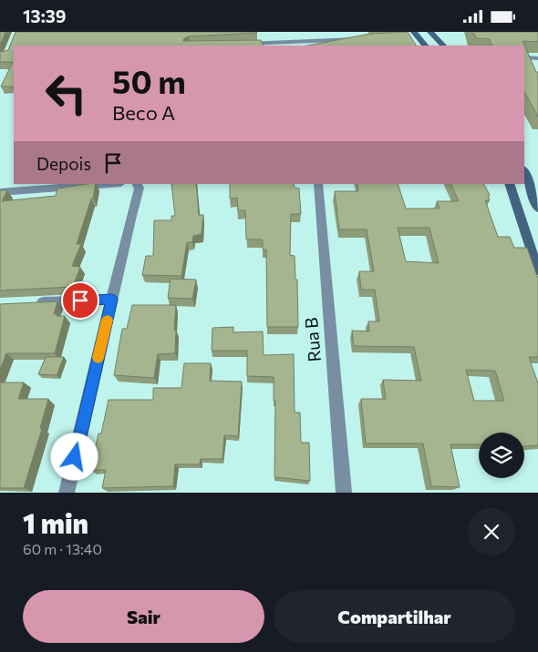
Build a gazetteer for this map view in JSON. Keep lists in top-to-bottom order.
{
  "streets": {
    "street": ["Rua B"]
  },
  "page": {
    "status": "13:39",
    "turn": ["50 m", "Beco A"],
    "then": "Depois",
    "heading": ["1 min", "60 m · 13:40"],
    "buttons": ["Sair", "Compartilhar"]
  }
}
